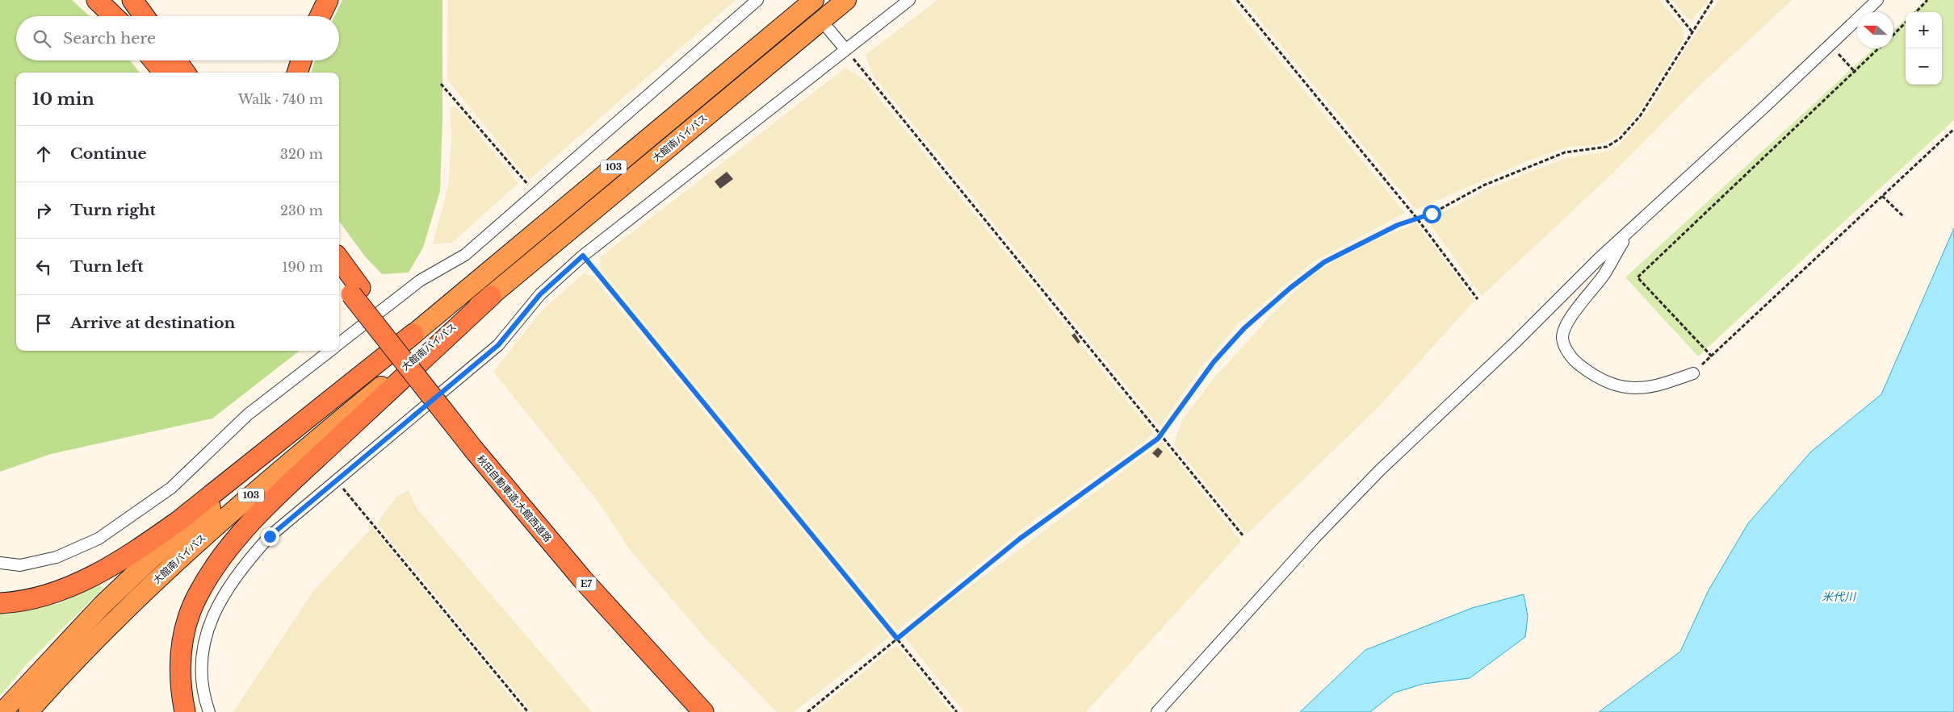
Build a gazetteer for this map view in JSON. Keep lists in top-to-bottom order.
{
  "streets": {
    "highway": [
      "大館南バイパス",
      "103",
      "秋田自動車道;大館西道路",
      "E7"
    ]
  },
  "water": ["米代川"],
  "north": "left",
  "page": {
    "map_buttons": ["+", "−"],
    "search": "Search here",
    "heading": ["10 min", "Walk · 740 m"],
    "list": [
      ["Continue", "320 m"],
      ["Turn right", "230 m"],
      ["Turn left", "190 m"],
      "Arrive at destination"
    ]
  }
}
